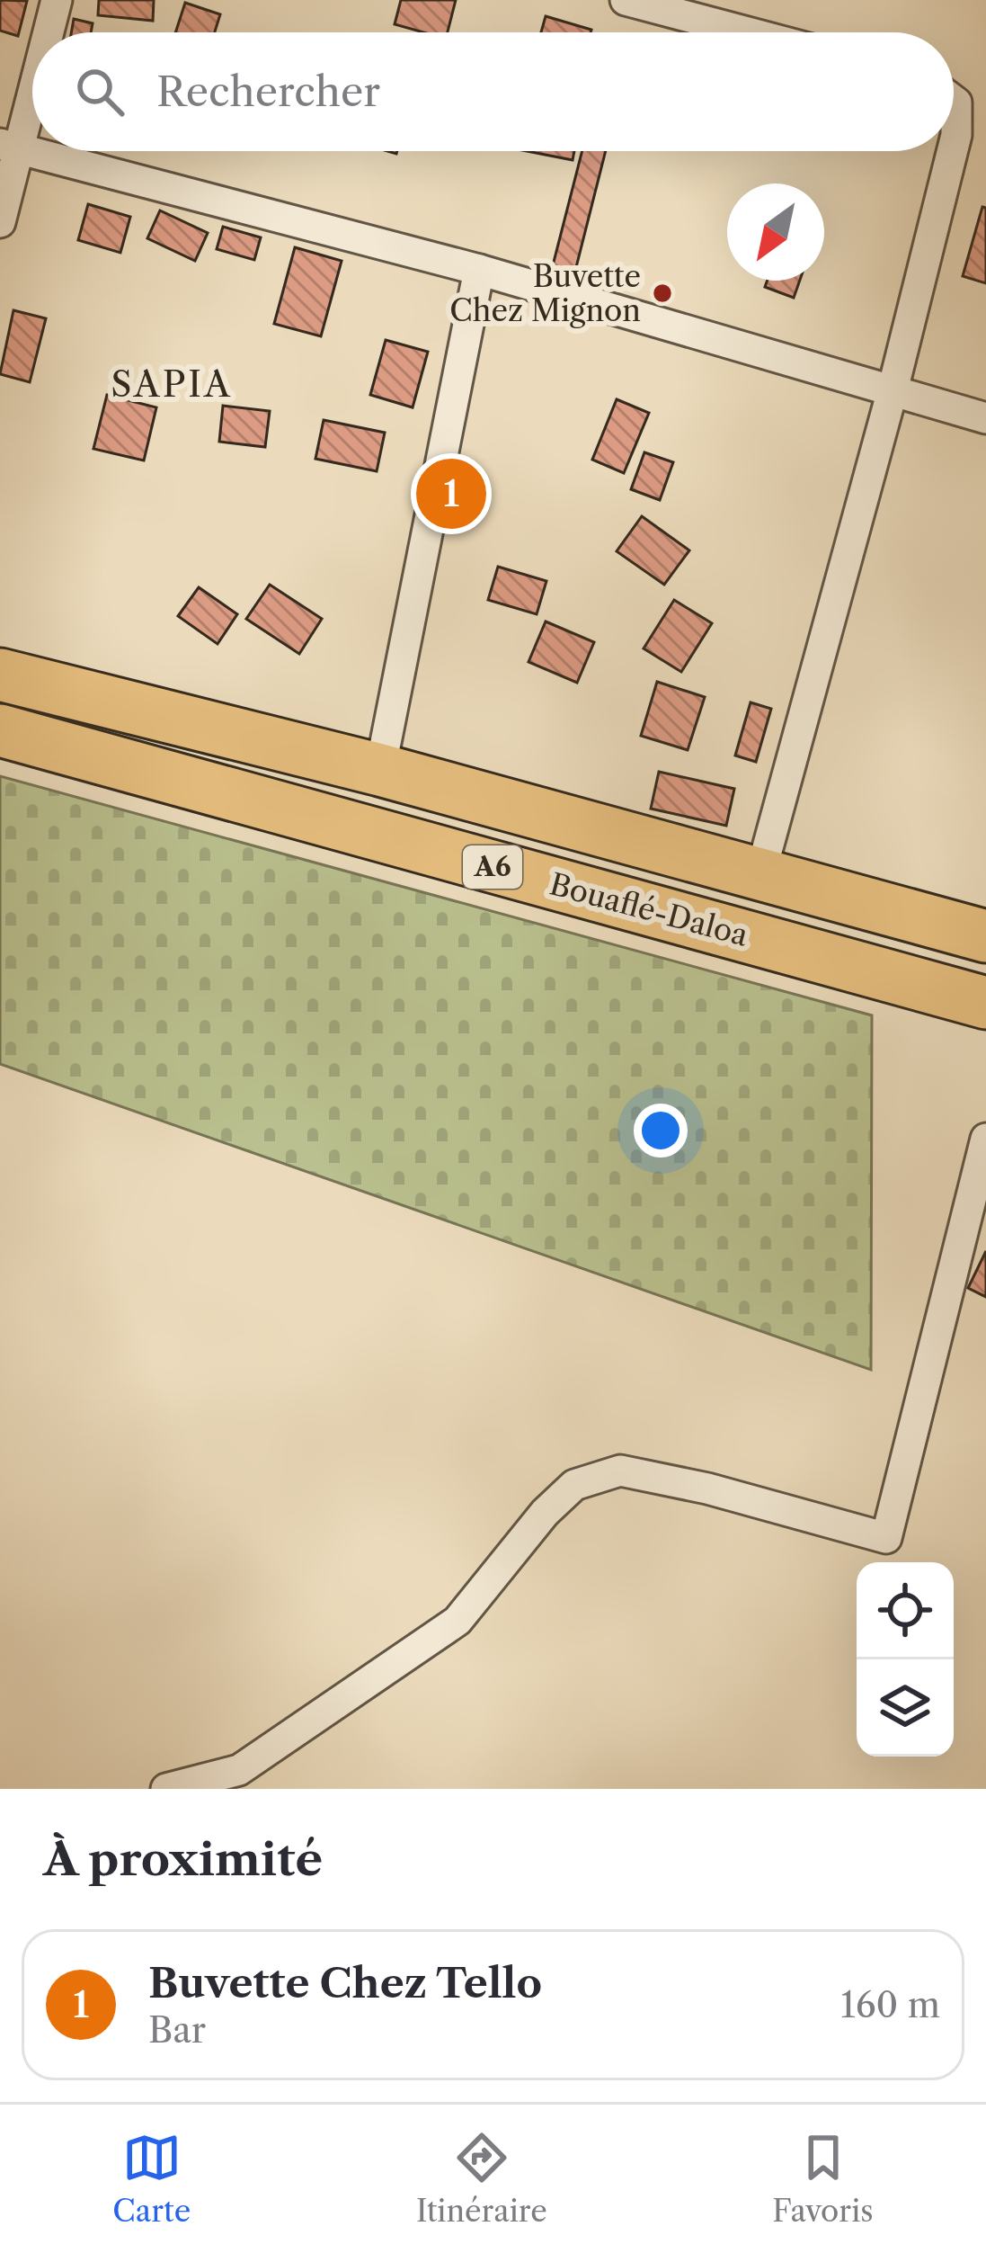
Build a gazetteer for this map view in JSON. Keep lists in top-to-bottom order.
{
  "streets": {
    "highway": ["A6", "Bouaflé-Daloa"]
  },
  "districts": ["SAPIA"],
  "places": ["Buvette Chez Mignon"],
  "north": "bottom left",
  "page": {
    "search": "Rechercher",
    "pins": "1",
    "heading": "À proximité",
    "list": [
      {
        "mark": "1",
        "name": "Buvette Chez Tello",
        "note": "Bar",
        "value": "160 m"
      }
    ],
    "nav": ["Carte", "Itinéraire", "Favoris"]
  }
}
